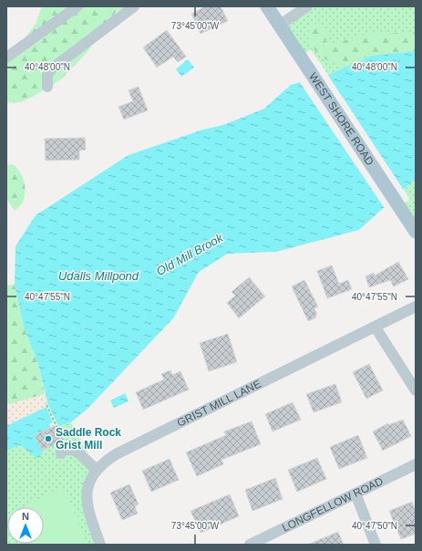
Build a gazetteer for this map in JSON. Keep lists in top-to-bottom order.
{
  "streets": {
    "main road": ["WEST SHORE ROAD"],
    "street": ["GRIST MILL LANE", "LONGFELLOW ROAD"]
  },
  "water": ["Old Mill Brook", "Udalls Millpond"],
  "places": ["Saddle Rock Grist Mill"],
  "north": "top",
  "coordinates": [
    "73°45'00\"W",
    "40°48'00\"N",
    "40°47'55\"N",
    "40°47'50\"N"
  ]
}
